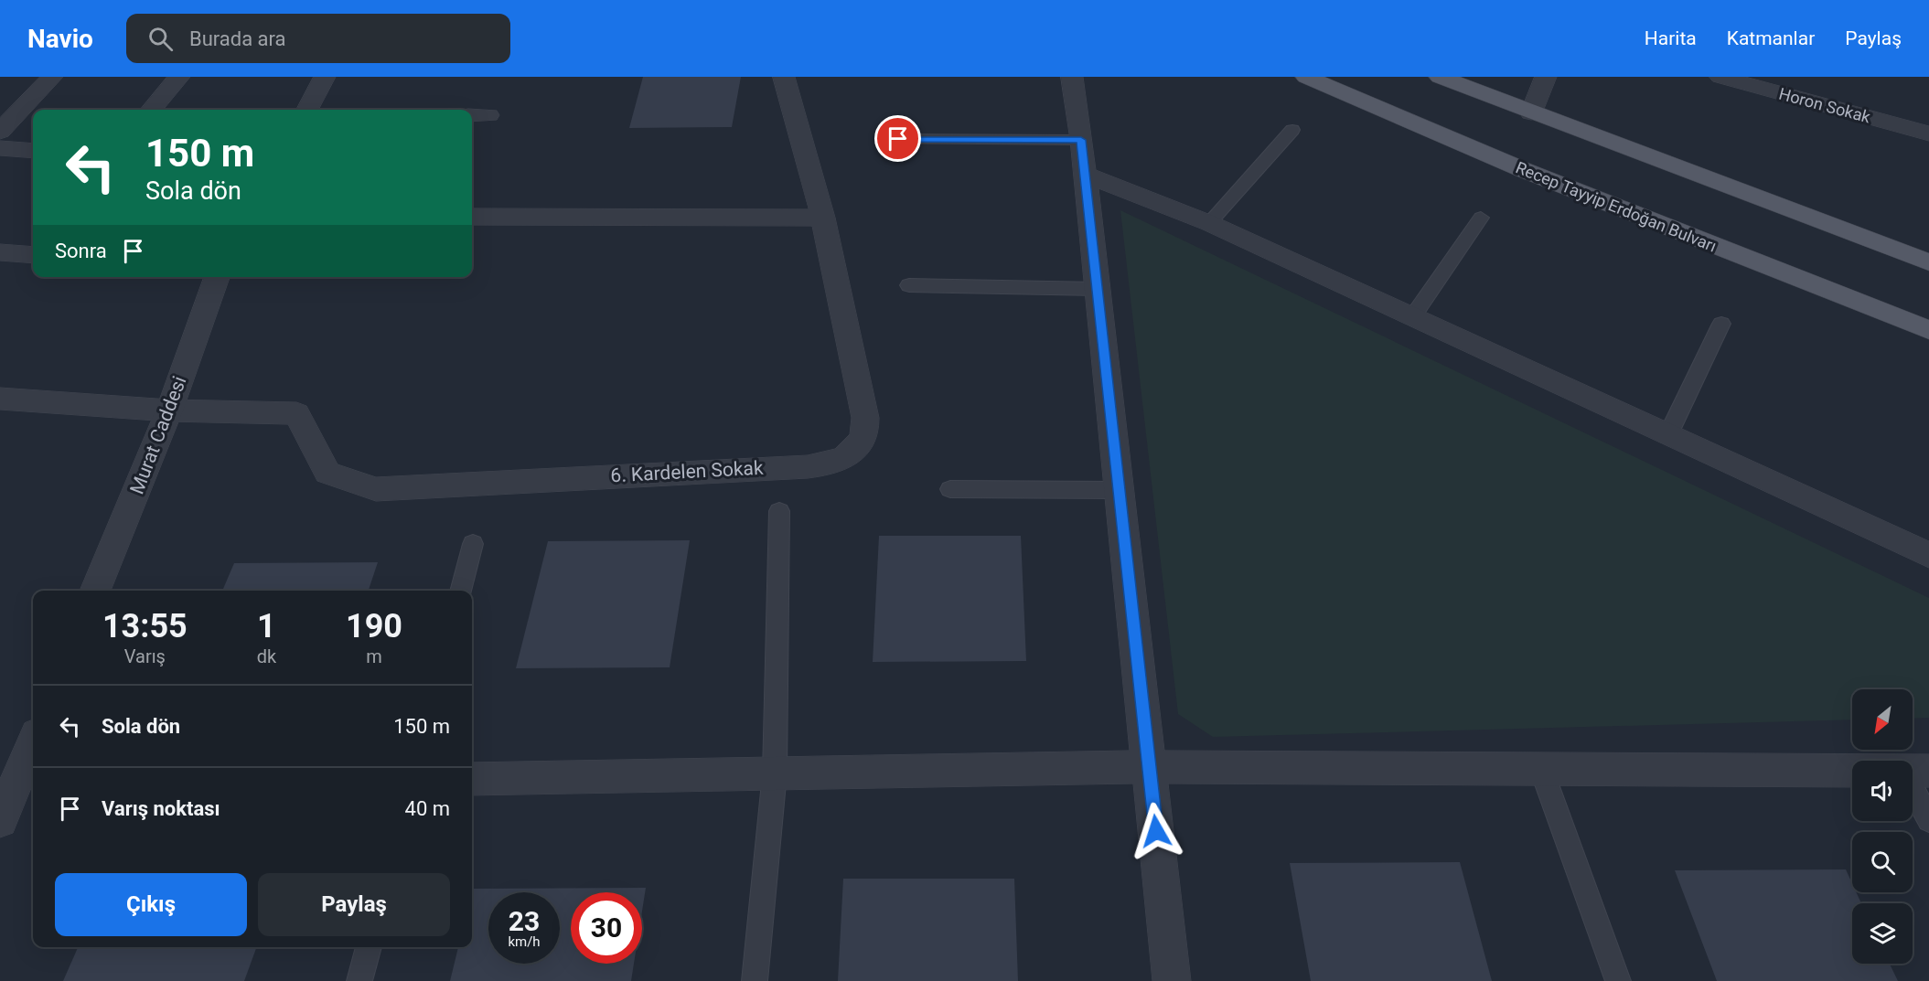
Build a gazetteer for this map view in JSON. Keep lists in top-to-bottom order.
{
  "streets": {
    "main road": ["Recep Tayyip Erdoğan Bulvarı"],
    "street": ["Horon Sokak", "Murat Caddesi", "6. Kardelen Sokak"]
  },
  "crossings": [
    ["Murat Caddesi", "6. Kardelen Sokak"]
  ],
  "north": "bottom left",
  "page": {
    "header": "Navio",
    "search": "Burada ara",
    "nav": ["Harita", "Katmanlar", "Paylaş"],
    "turn": ["150 m", "Sola dön"],
    "then": "Sonra",
    "eta": [
      "13:55",
      "Varış",
      "1",
      "dk",
      "190",
      "m"
    ],
    "list": [
      {
        "name": "Sola dön",
        "value": "150 m"
      },
      {
        "name": "Varış noktası",
        "value": "40 m"
      }
    ],
    "buttons": ["Çıkış", "Paylaş"],
    "speed": "23 km/h",
    "limit": "30"
  }
}
